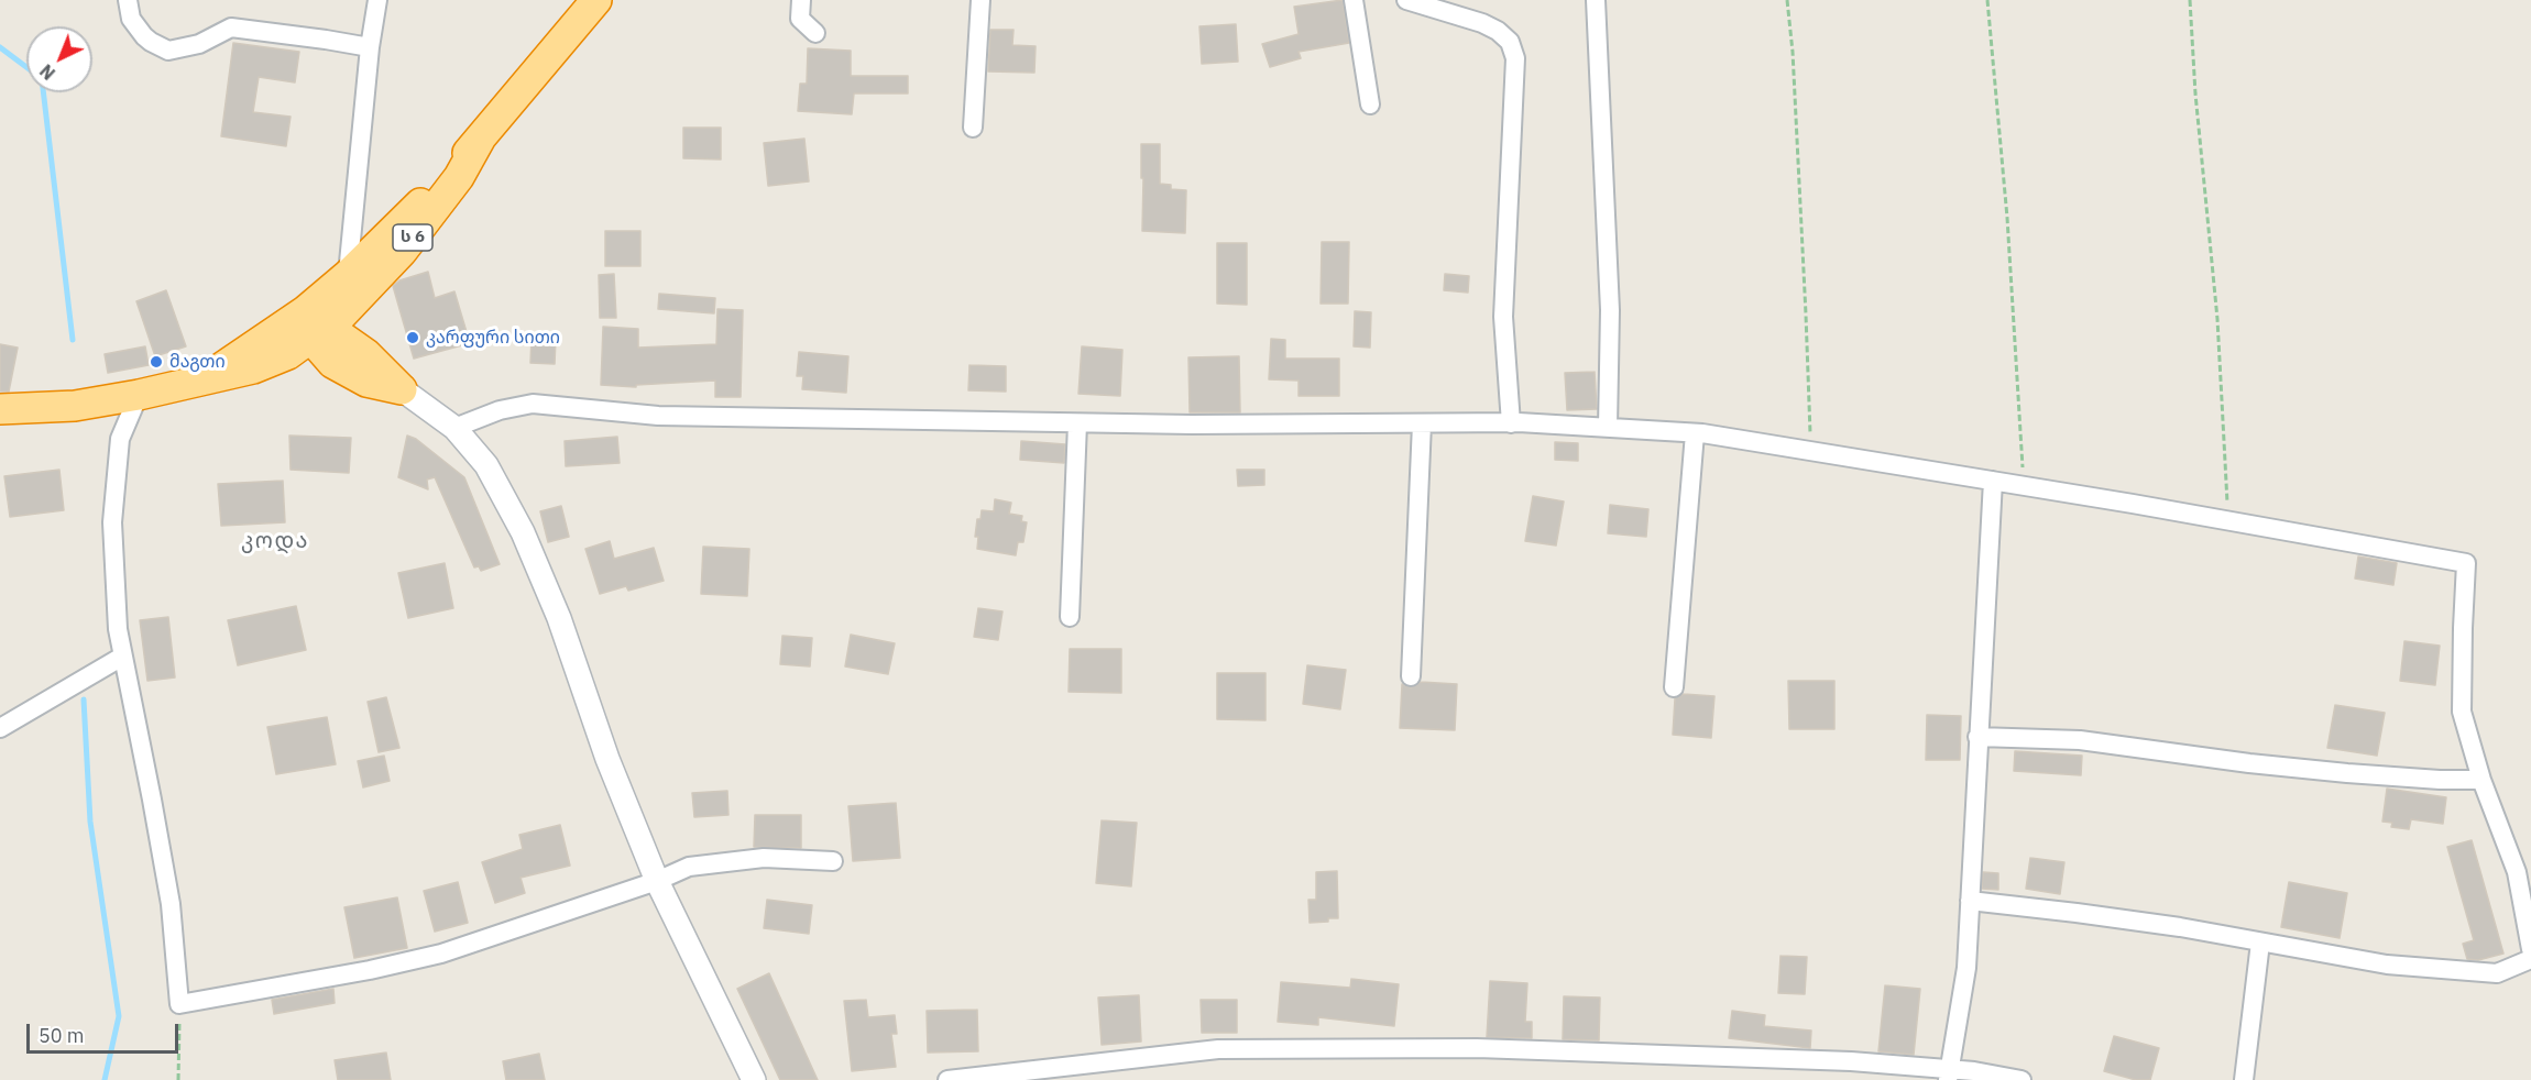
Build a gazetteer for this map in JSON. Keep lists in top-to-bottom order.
{
  "streets": {
    "highway": ["ს 6"]
  },
  "districts": ["კოდა"],
  "places": ["კარფური სითი", "მაგთი"],
  "scale_bar": "50 m",
  "north": "bottom left"
}
